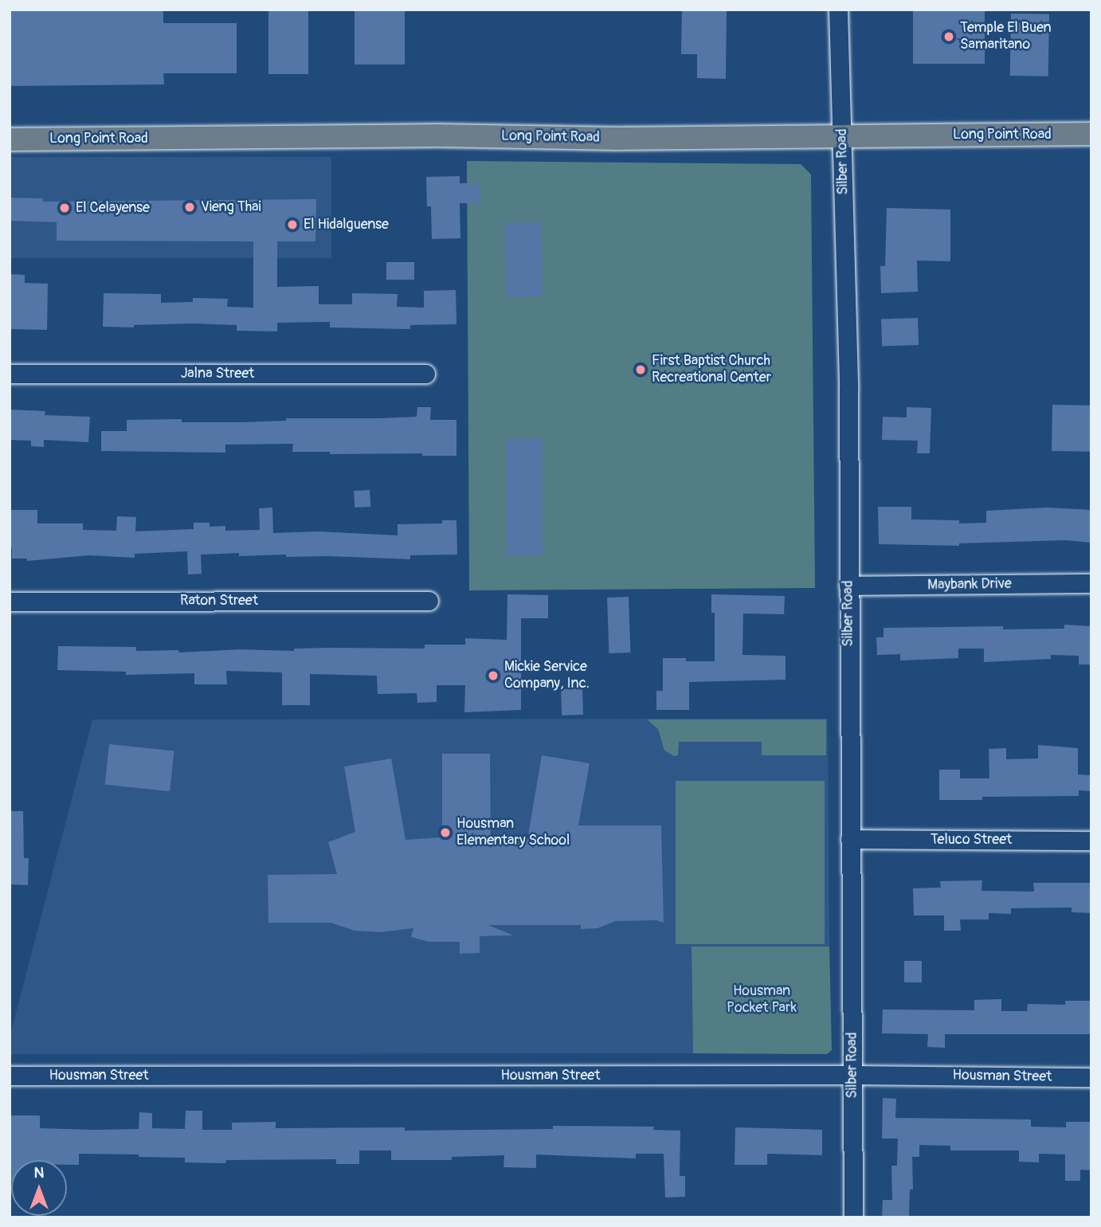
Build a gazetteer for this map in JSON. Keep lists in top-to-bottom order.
{
  "streets": {
    "main road": ["Long Point Road"],
    "street": [
      "Silber Road",
      "Jalna Street",
      "Maybank Drive",
      "Raton Street",
      "Teluco Street",
      "Housman Street"
    ]
  },
  "crossings": [
    ["Long Point Road", "Silber Road"],
    ["Silber Road", "Maybank Drive"],
    ["Silber Road", "Teluco Street"],
    ["Silber Road", "Housman Street"]
  ],
  "parks": ["Housman Pocket Park"],
  "places": [
    "Temple El Buen Samaritano",
    "Vieng Thai",
    "El Celayense",
    "El Hidalguense",
    "First Baptist Church Recreational Center",
    "Mickie Service Company, Inc.",
    "Housman Elementary School"
  ],
  "north": "top"
}
